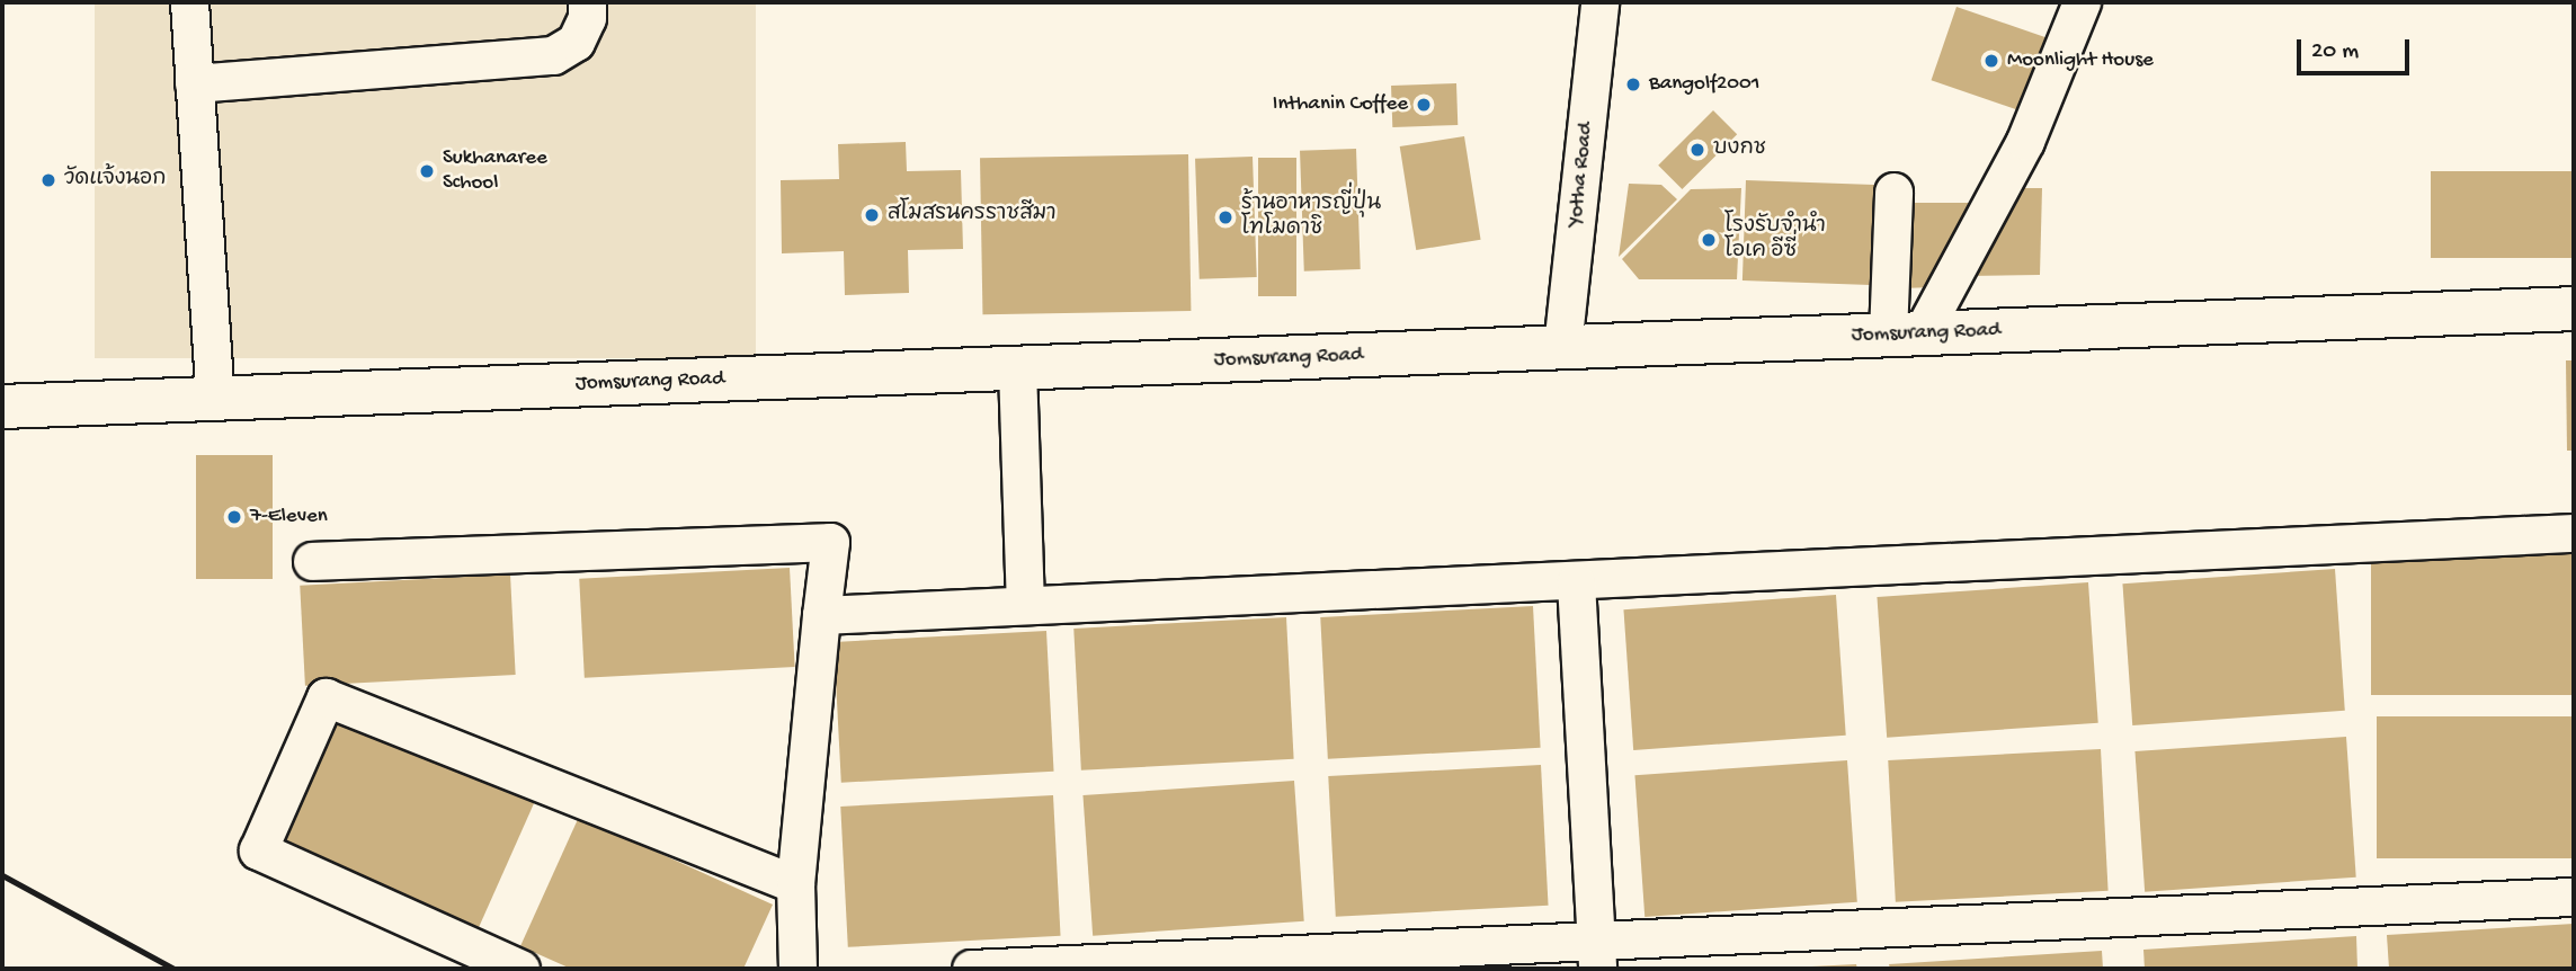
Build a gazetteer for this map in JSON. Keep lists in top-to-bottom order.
{
  "streets": {
    "main road": ["Jomsurang Road"],
    "street": ["Yotha Road"]
  },
  "crossings": [
    ["Yotha Road", "Jomsurang Road"]
  ],
  "places": [
    "Moonlight House",
    "Bangolf2001",
    "Inthanin Coffee",
    "บงกช",
    "Sukhanaree School",
    "วัดแจ้งนอก",
    "สโมสรนครราชสีมา",
    "ร้านอาหารญี่ปุ่น โทโมดาชิ",
    "โรงรับจำนำ โอเค อีซี่",
    "7-Eleven"
  ],
  "scale_bar": "20 m"
}
